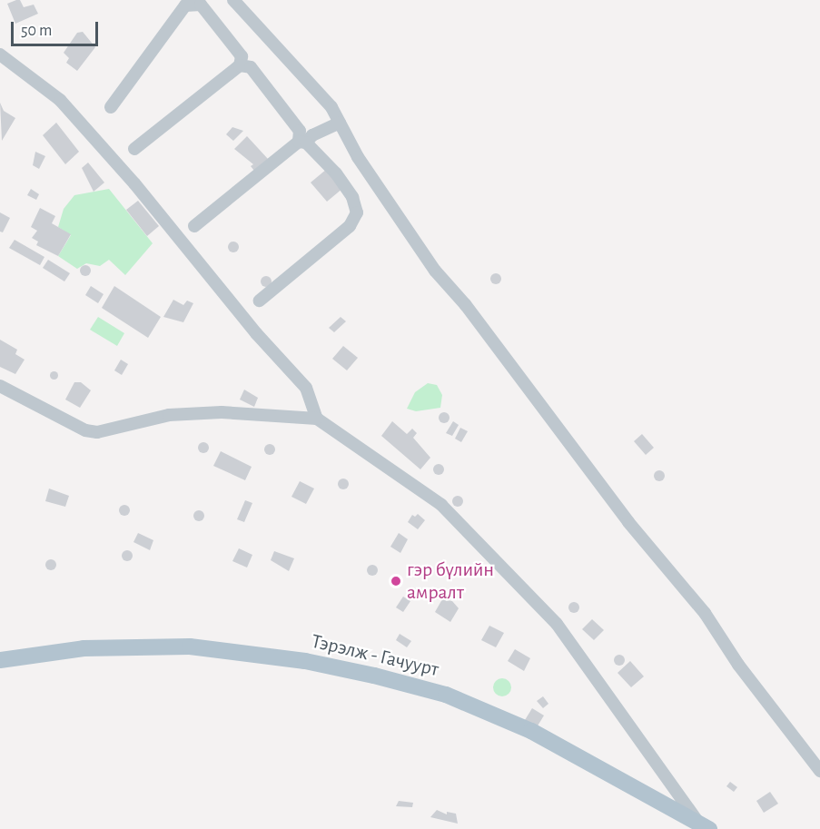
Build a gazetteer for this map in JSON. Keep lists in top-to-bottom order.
{
  "streets": {
    "main road": ["Тэрэлж - Гачуурт"]
  },
  "places": ["гэр бүлийн амралт"],
  "scale_bar": "50 m"
}
